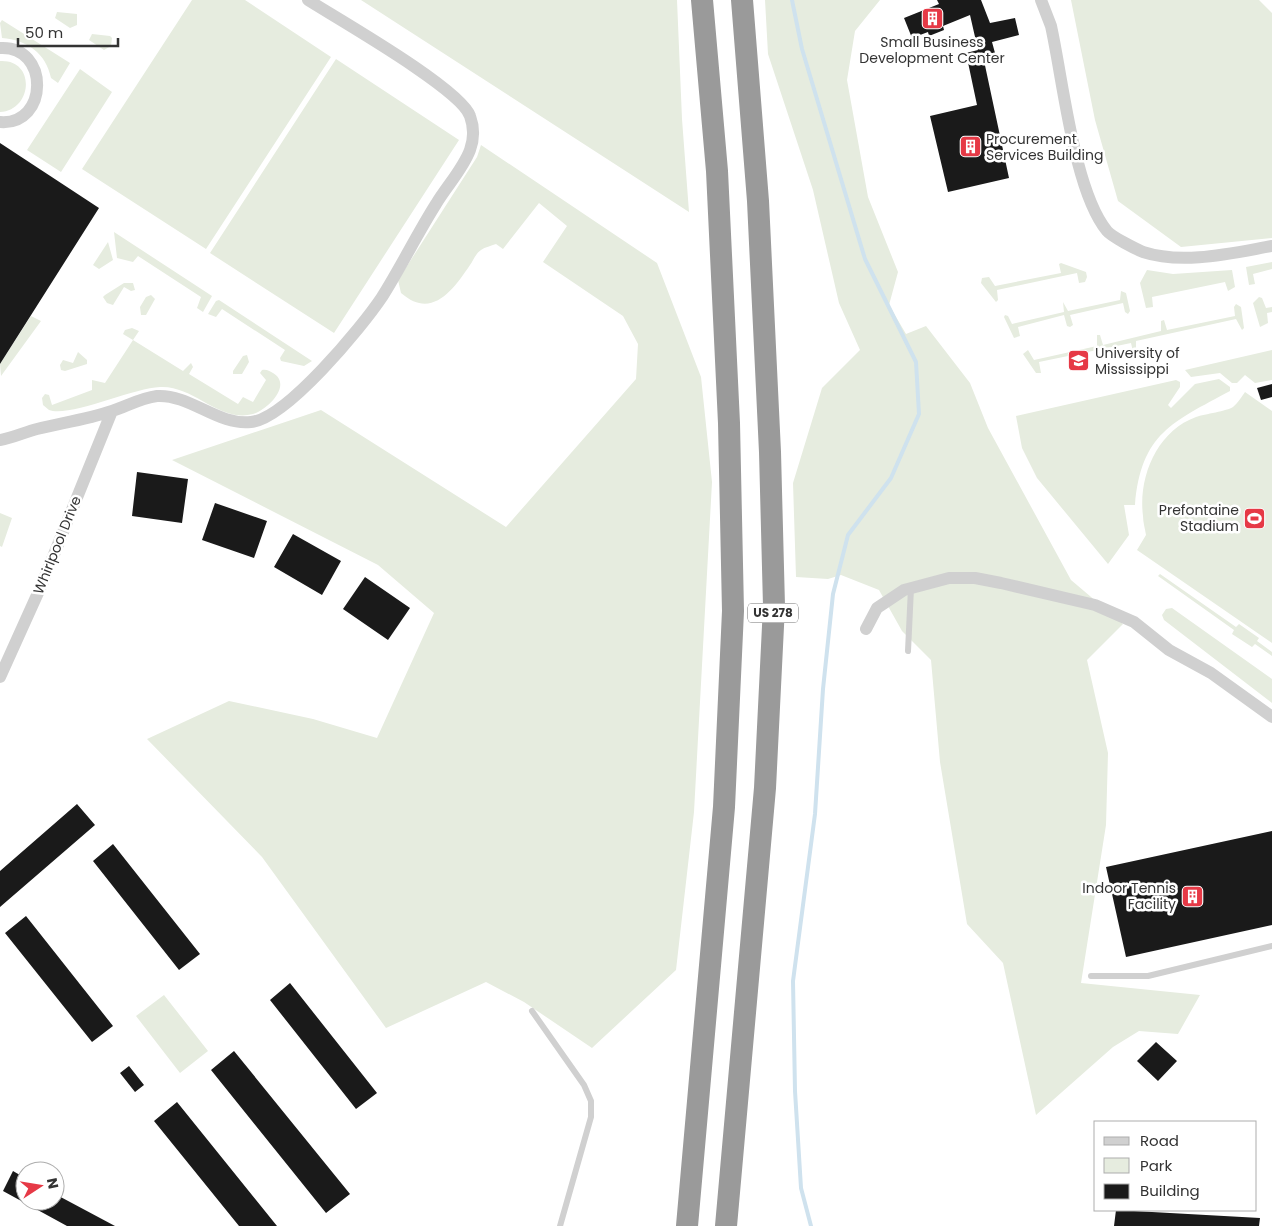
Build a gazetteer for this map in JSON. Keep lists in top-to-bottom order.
{
  "streets": {
    "highway": ["US 278"],
    "street": ["Whirlpool Drive"]
  },
  "places": {
    "building": ["Small Business Development Center", "Procurement Services Building", "Indoor Tennis Facility"],
    "school or university": ["University of Mississippi"],
    "sports": ["Prefontaine Stadium"]
  },
  "legend": ["Road", "Park", "Building"],
  "scale_bar": "50 m",
  "north": "right"
}
